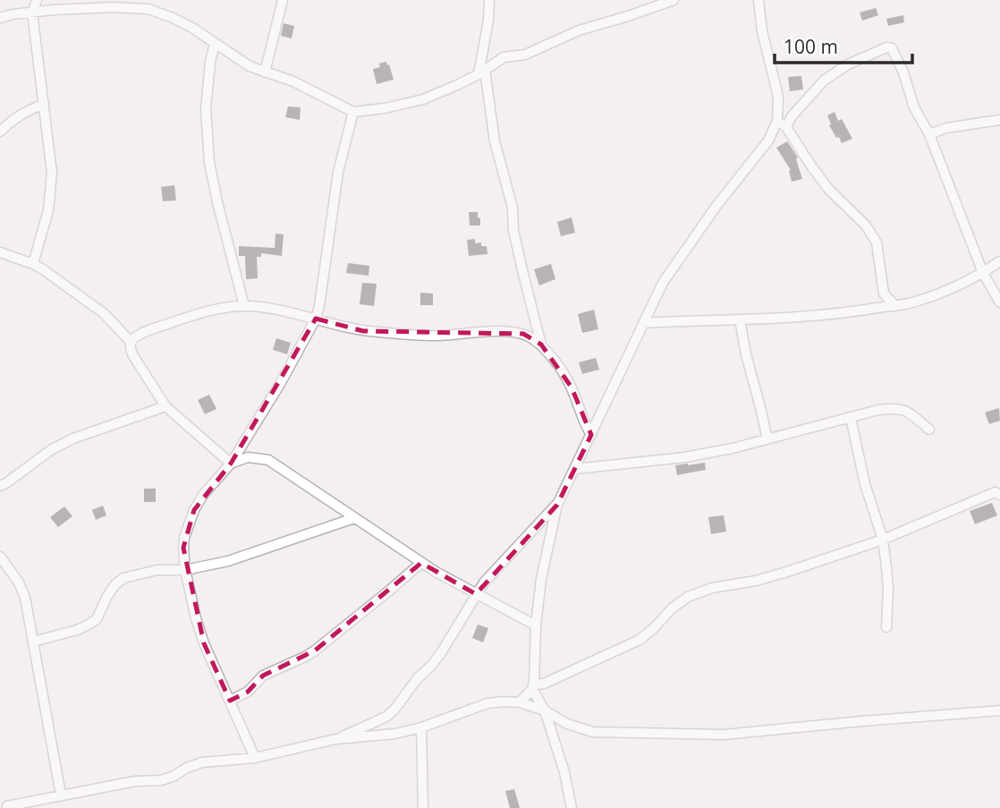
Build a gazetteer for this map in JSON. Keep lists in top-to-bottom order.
{
  "scale_bar": "100 m"
}
